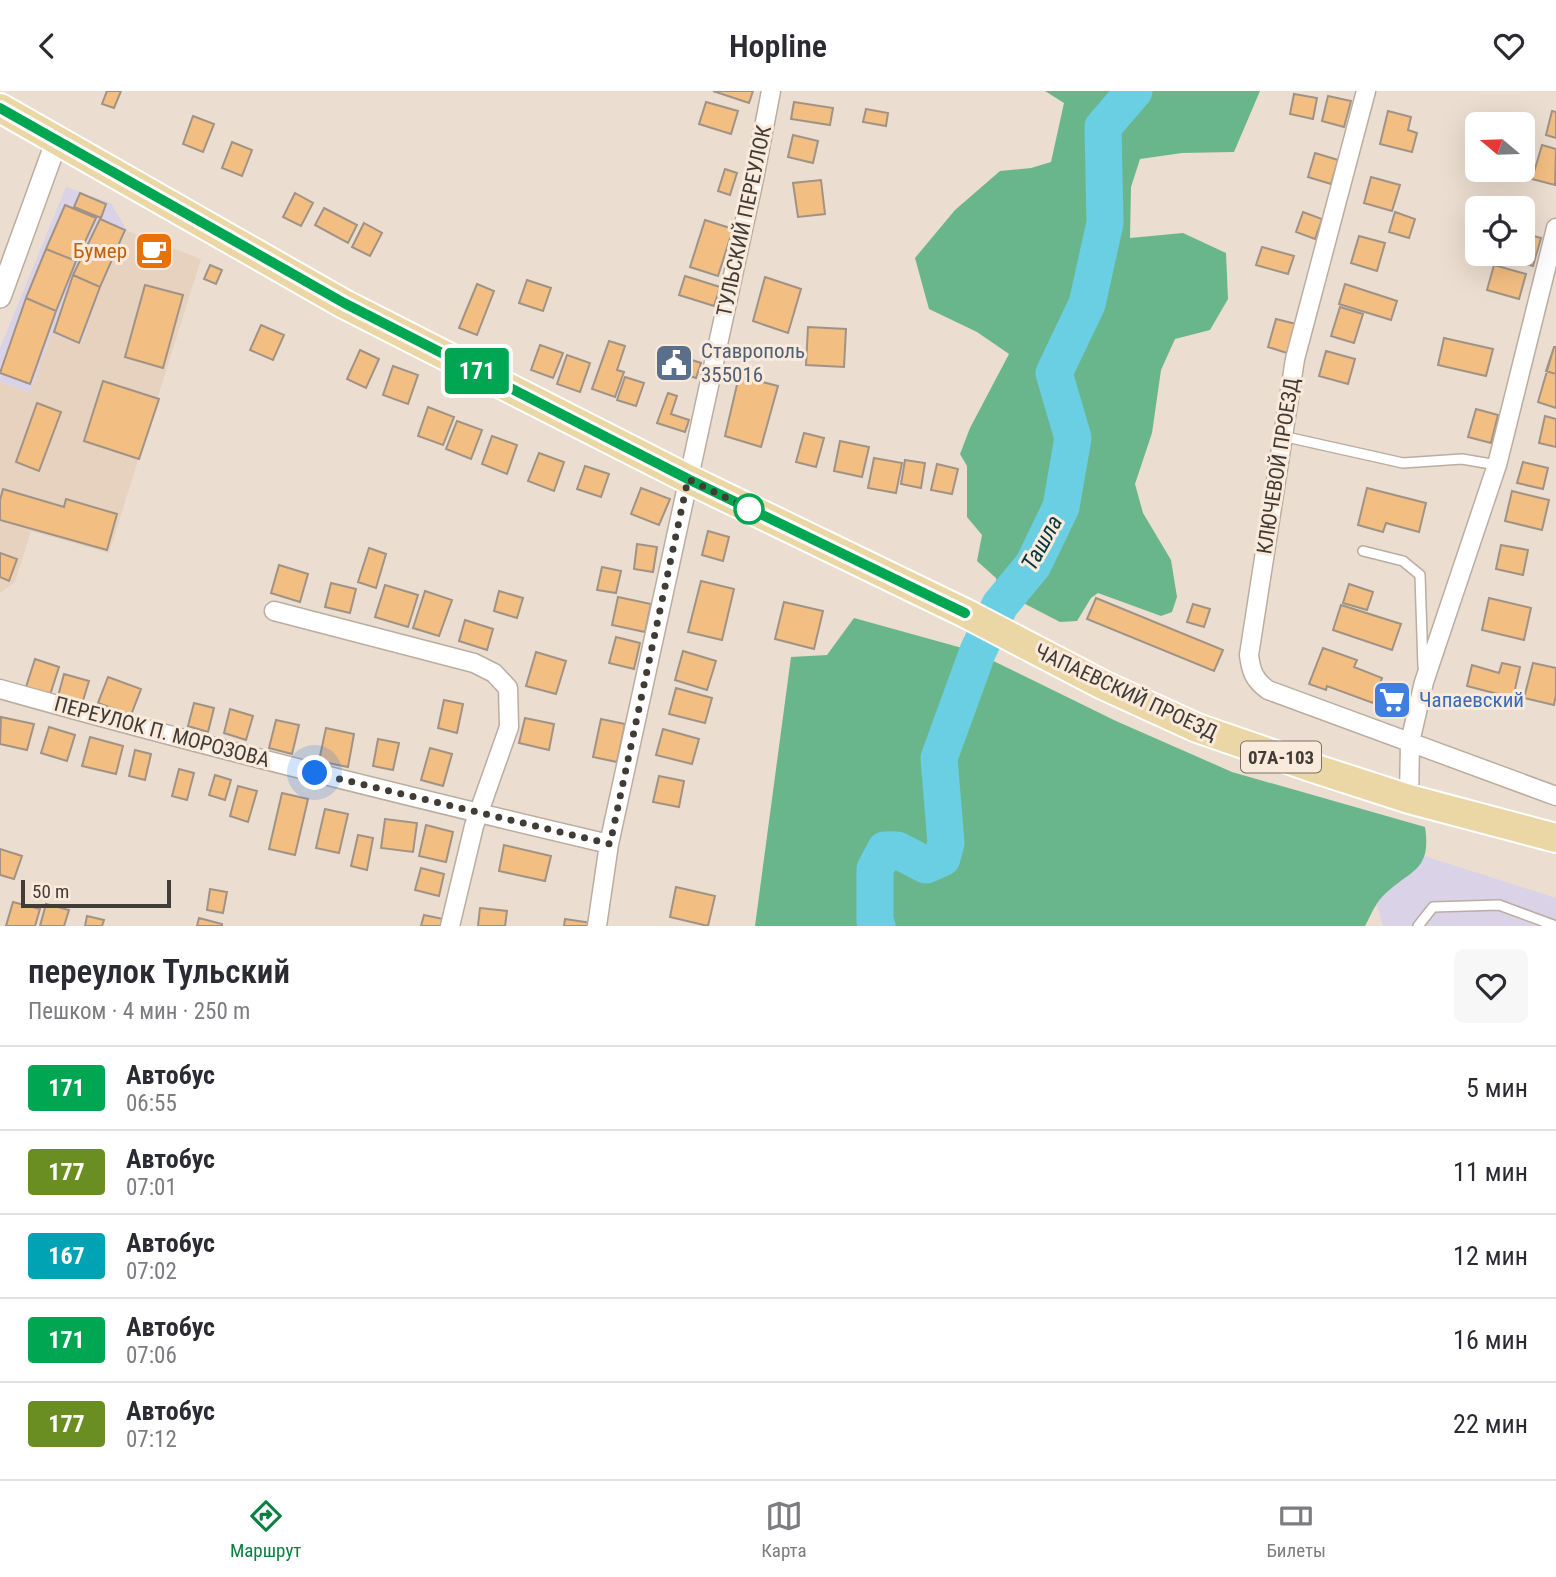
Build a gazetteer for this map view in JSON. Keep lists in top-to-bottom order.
{
  "streets": {
    "main road": ["ЧАПАЕВСКИЙ ПРОЕЗД", "07А-103"],
    "street": ["ТУЛЬСКИЙ ПЕРЕУЛОК", "КЛЮЧЕВОЙ ПРОЕЗД", "ПЕРЕУЛОК П. МОРОЗОВА"]
  },
  "crossings": [
    ["ТУЛЬСКИЙ ПЕРЕУЛОК", "ЧАПАЕВСКИЙ ПРОЕЗД"],
    ["ТУЛЬСКИЙ ПЕРЕУЛОК", "ПЕРЕУЛОК П. МОРОЗОВА"],
    ["ТУЛЬСКИЙ ПЕРЕУЛОК", "07А-103"],
    ["ЧАПАЕВСКИЙ ПРОЕЗД", "07А-103"]
  ],
  "water": ["Ташла"],
  "places": {
    "cafe": ["Бумер"],
    "public building": ["Ставрополь 355016"],
    "supermarket": ["Чапаевский"]
  },
  "lines": ["bus line 171"],
  "scale_bar": "50 m",
  "north": "left",
  "page": {
    "header": "Hopline",
    "on_map": "171",
    "scale": "50 m",
    "heading": ["переулок Тульский", "Пешком · 4 мин · 250 m"],
    "list": [
      {
        "mark": "171",
        "name": "Автобус",
        "note": "06:55",
        "value": "5 мин"
      },
      {
        "mark": "177",
        "name": "Автобус",
        "note": "07:01",
        "value": "11 мин"
      },
      {
        "mark": "167",
        "name": "Автобус",
        "note": "07:02",
        "value": "12 мин"
      },
      {
        "mark": "171",
        "name": "Автобус",
        "note": "07:06",
        "value": "16 мин"
      },
      {
        "mark": "177",
        "name": "Автобус",
        "note": "07:12",
        "value": "22 мин"
      }
    ],
    "tabs": ["Маршрут", "Карта", "Билеты"]
  }
}
